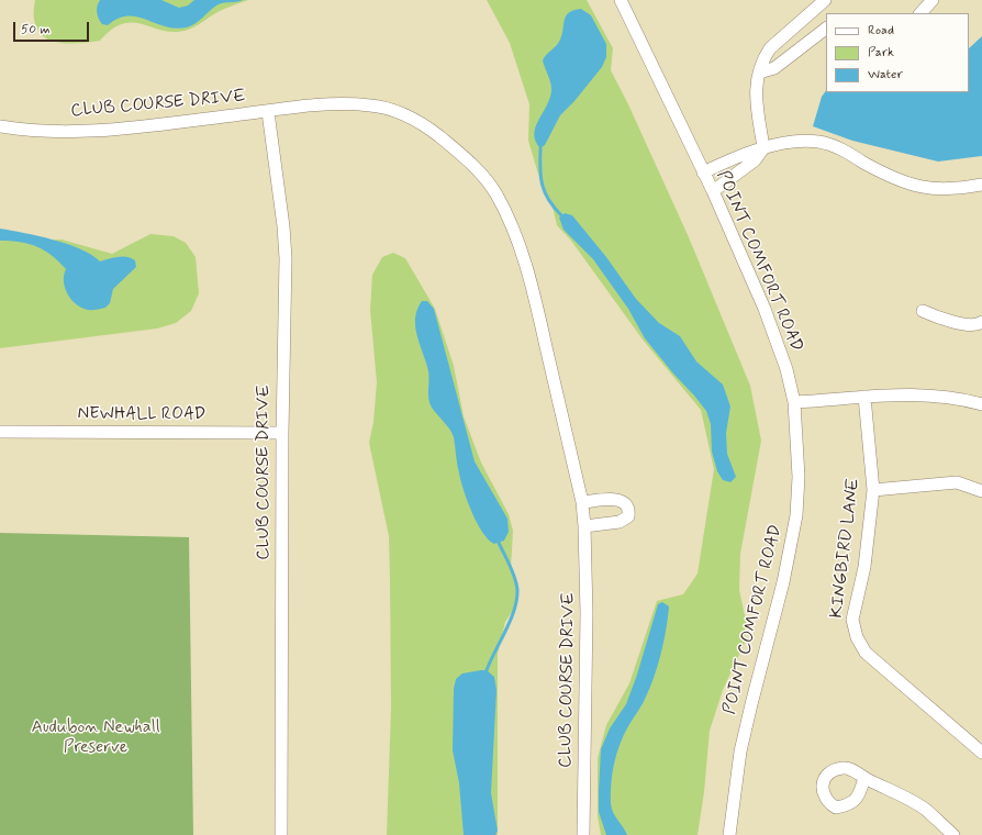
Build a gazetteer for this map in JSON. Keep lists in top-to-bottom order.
{
  "streets": {
    "street": [
      "CLUB COURSE DRIVE",
      "POINT COMFORT ROAD",
      "NEWHALL ROAD",
      "KINGBIRD LANE"
    ]
  },
  "crossings": [
    ["CLUB COURSE DRIVE", "NEWHALL ROAD"]
  ],
  "parks": ["Audubon Newhall Preserve"],
  "legend": ["Road", "Park", "Water"],
  "scale_bar": "50 m"
}
